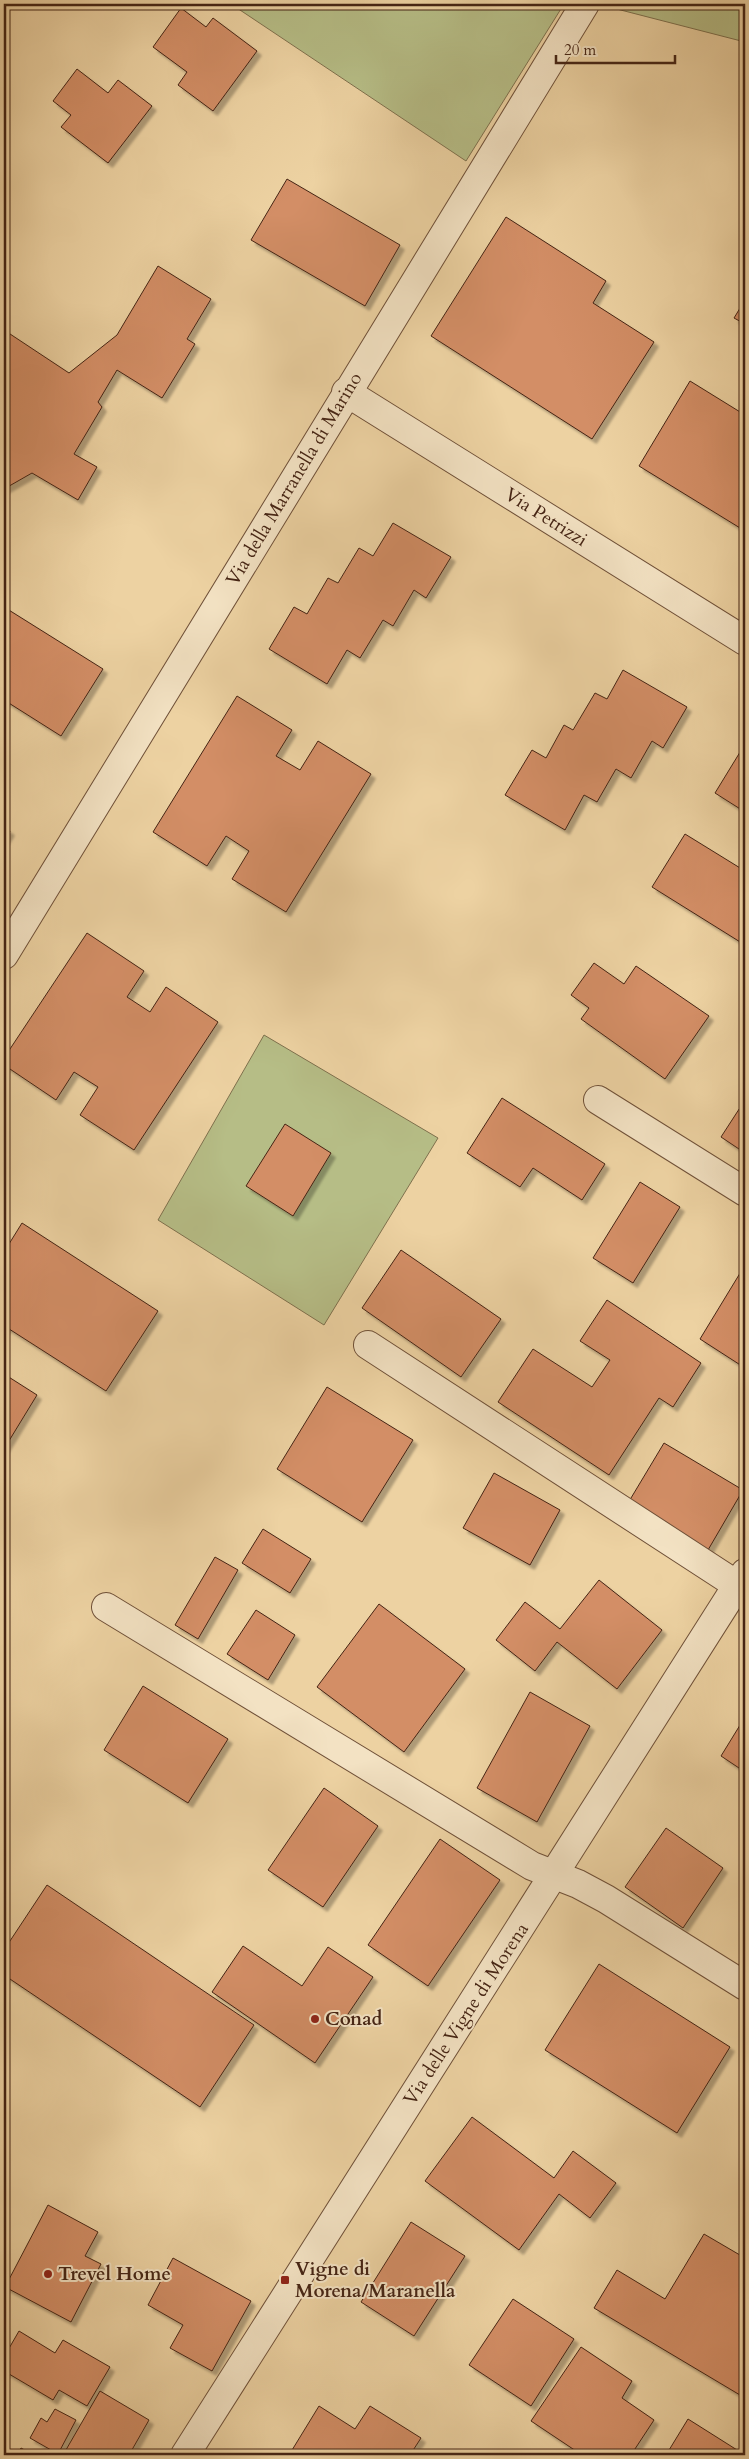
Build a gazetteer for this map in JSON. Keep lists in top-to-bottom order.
{
  "streets": {
    "street": ["Via della Marranella di Marino", "Via Petrizzi", "Via delle Vigne di Morena"]
  },
  "crossings": [
    ["Via della Marranella di Marino", "Via Petrizzi"]
  ],
  "places": {
    "other": ["Conad", "Trevel Home"],
    "transit": ["Vigne di Morena/Maranella"]
  },
  "scale_bar": "20 m"
}
